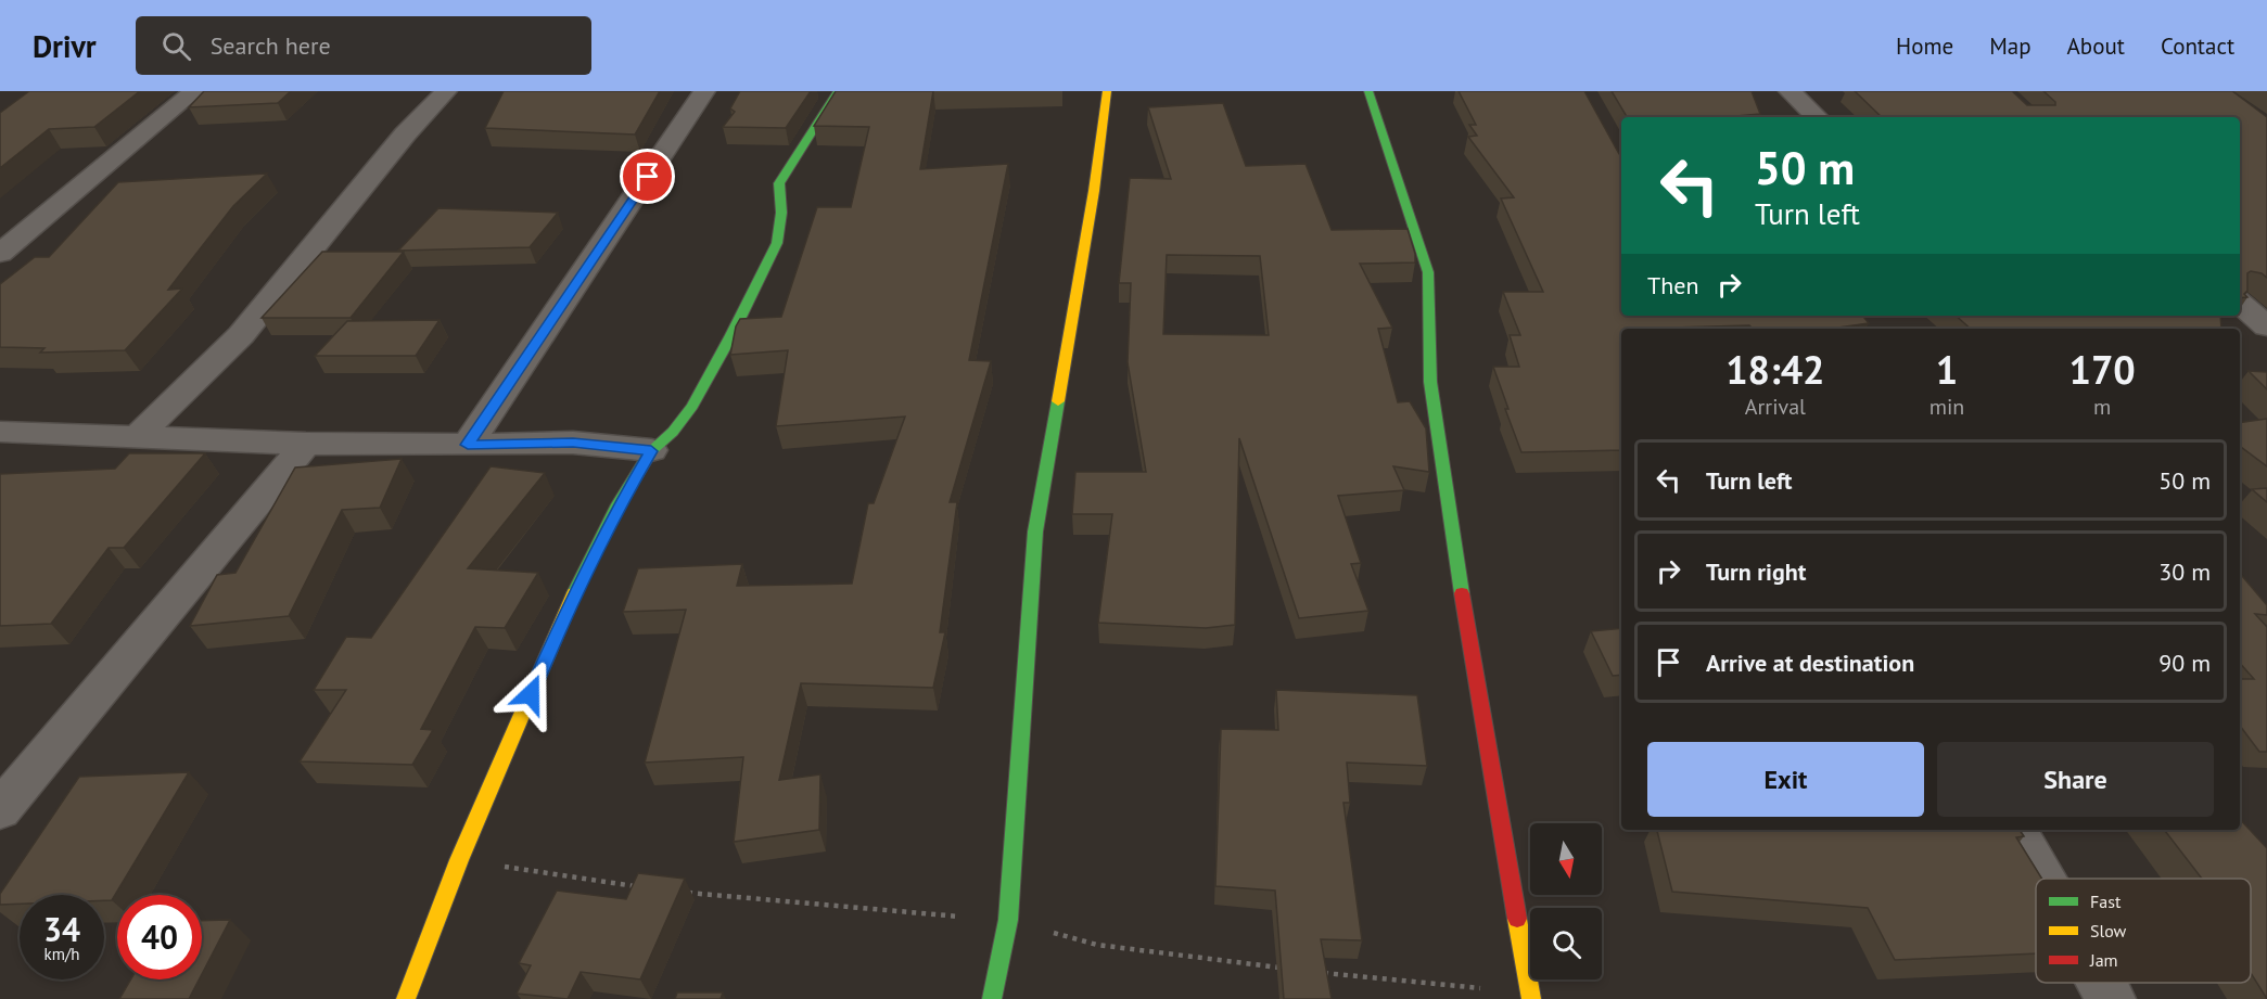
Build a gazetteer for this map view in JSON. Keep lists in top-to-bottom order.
{
  "legend": ["Fast", "Slow", "Jam"],
  "north": "bottom",
  "page": {
    "header": "Drivr",
    "search": "Search here",
    "nav": [
      "Home",
      "Map",
      "About",
      "Contact"
    ],
    "turn": ["50 m", "Turn left"],
    "then": "Then",
    "eta": [
      "18:42",
      "Arrival",
      "1",
      "min",
      "170",
      "m"
    ],
    "list": [
      {
        "name": "Turn left",
        "value": "50 m"
      },
      {
        "name": "Turn right",
        "value": "30 m"
      },
      {
        "name": "Arrive at destination",
        "value": "90 m"
      }
    ],
    "buttons": ["Exit", "Share"],
    "speed": "34 km/h",
    "limit": "40"
  }
}
